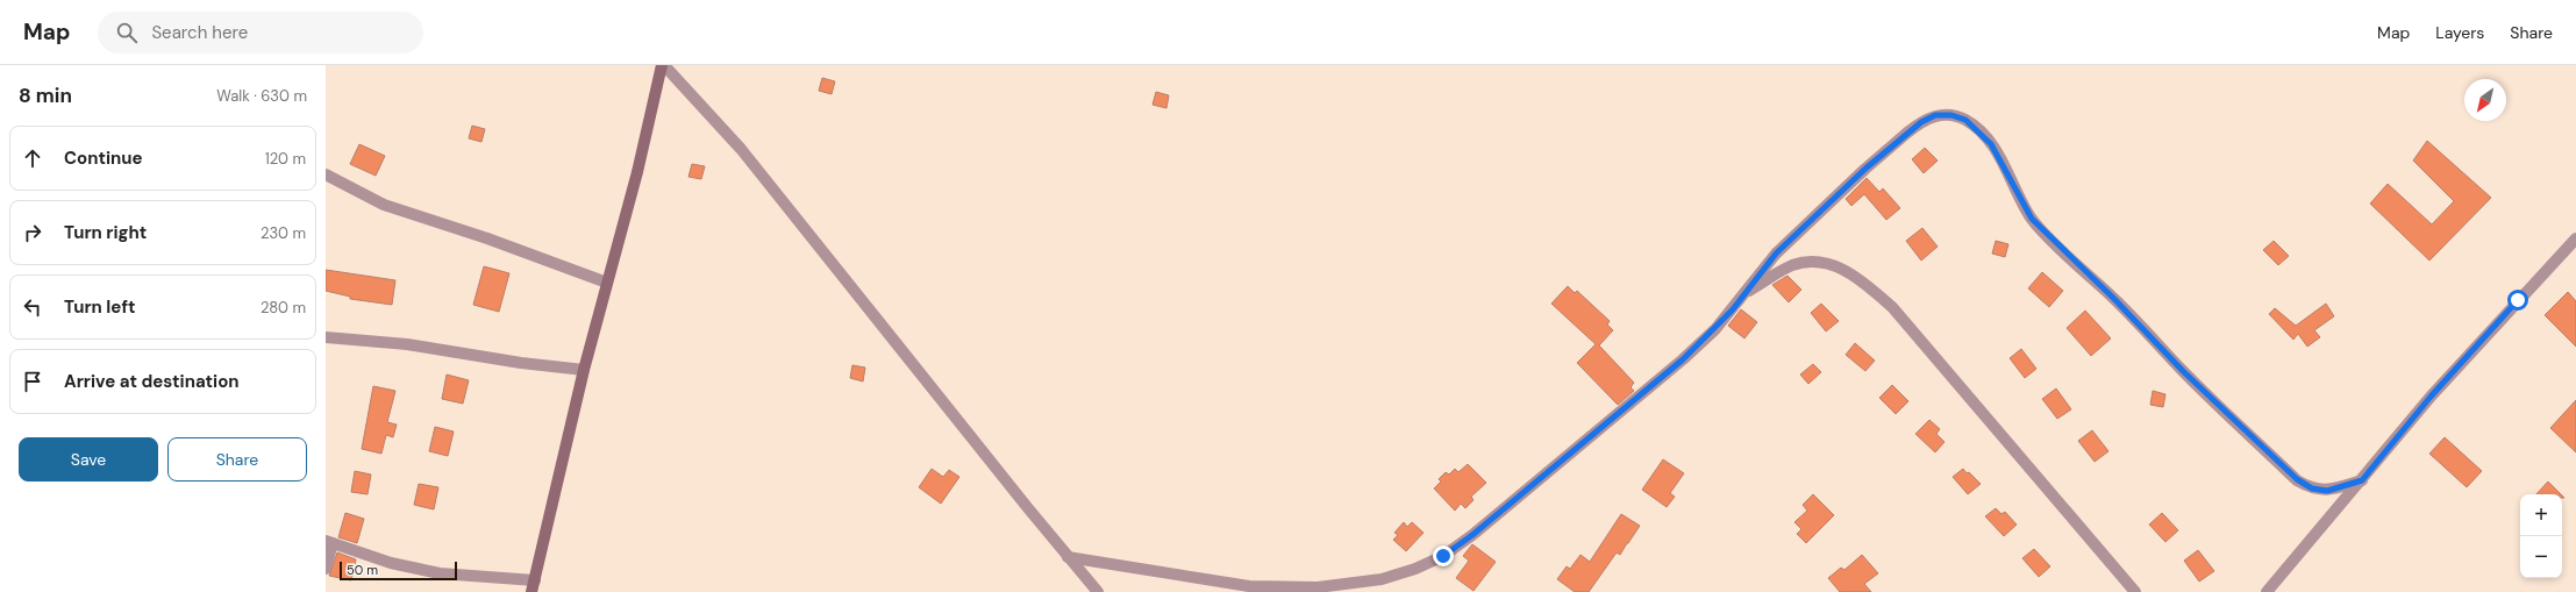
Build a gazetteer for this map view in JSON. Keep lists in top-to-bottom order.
{
  "scale_bar": "50 m",
  "north": "bottom left",
  "page": {
    "header": "Map",
    "search": "Search here",
    "nav": ["Map", "Layers", "Share"],
    "heading": ["8 min", "Walk · 630 m"],
    "list": [
      ["Continue", "120 m"],
      ["Turn right", "230 m"],
      ["Turn left", "280 m"],
      "Arrive at destination"
    ],
    "buttons": ["Save", "Share"],
    "map_buttons": ["+", "−"],
    "scale": "50 m"
  }
}
